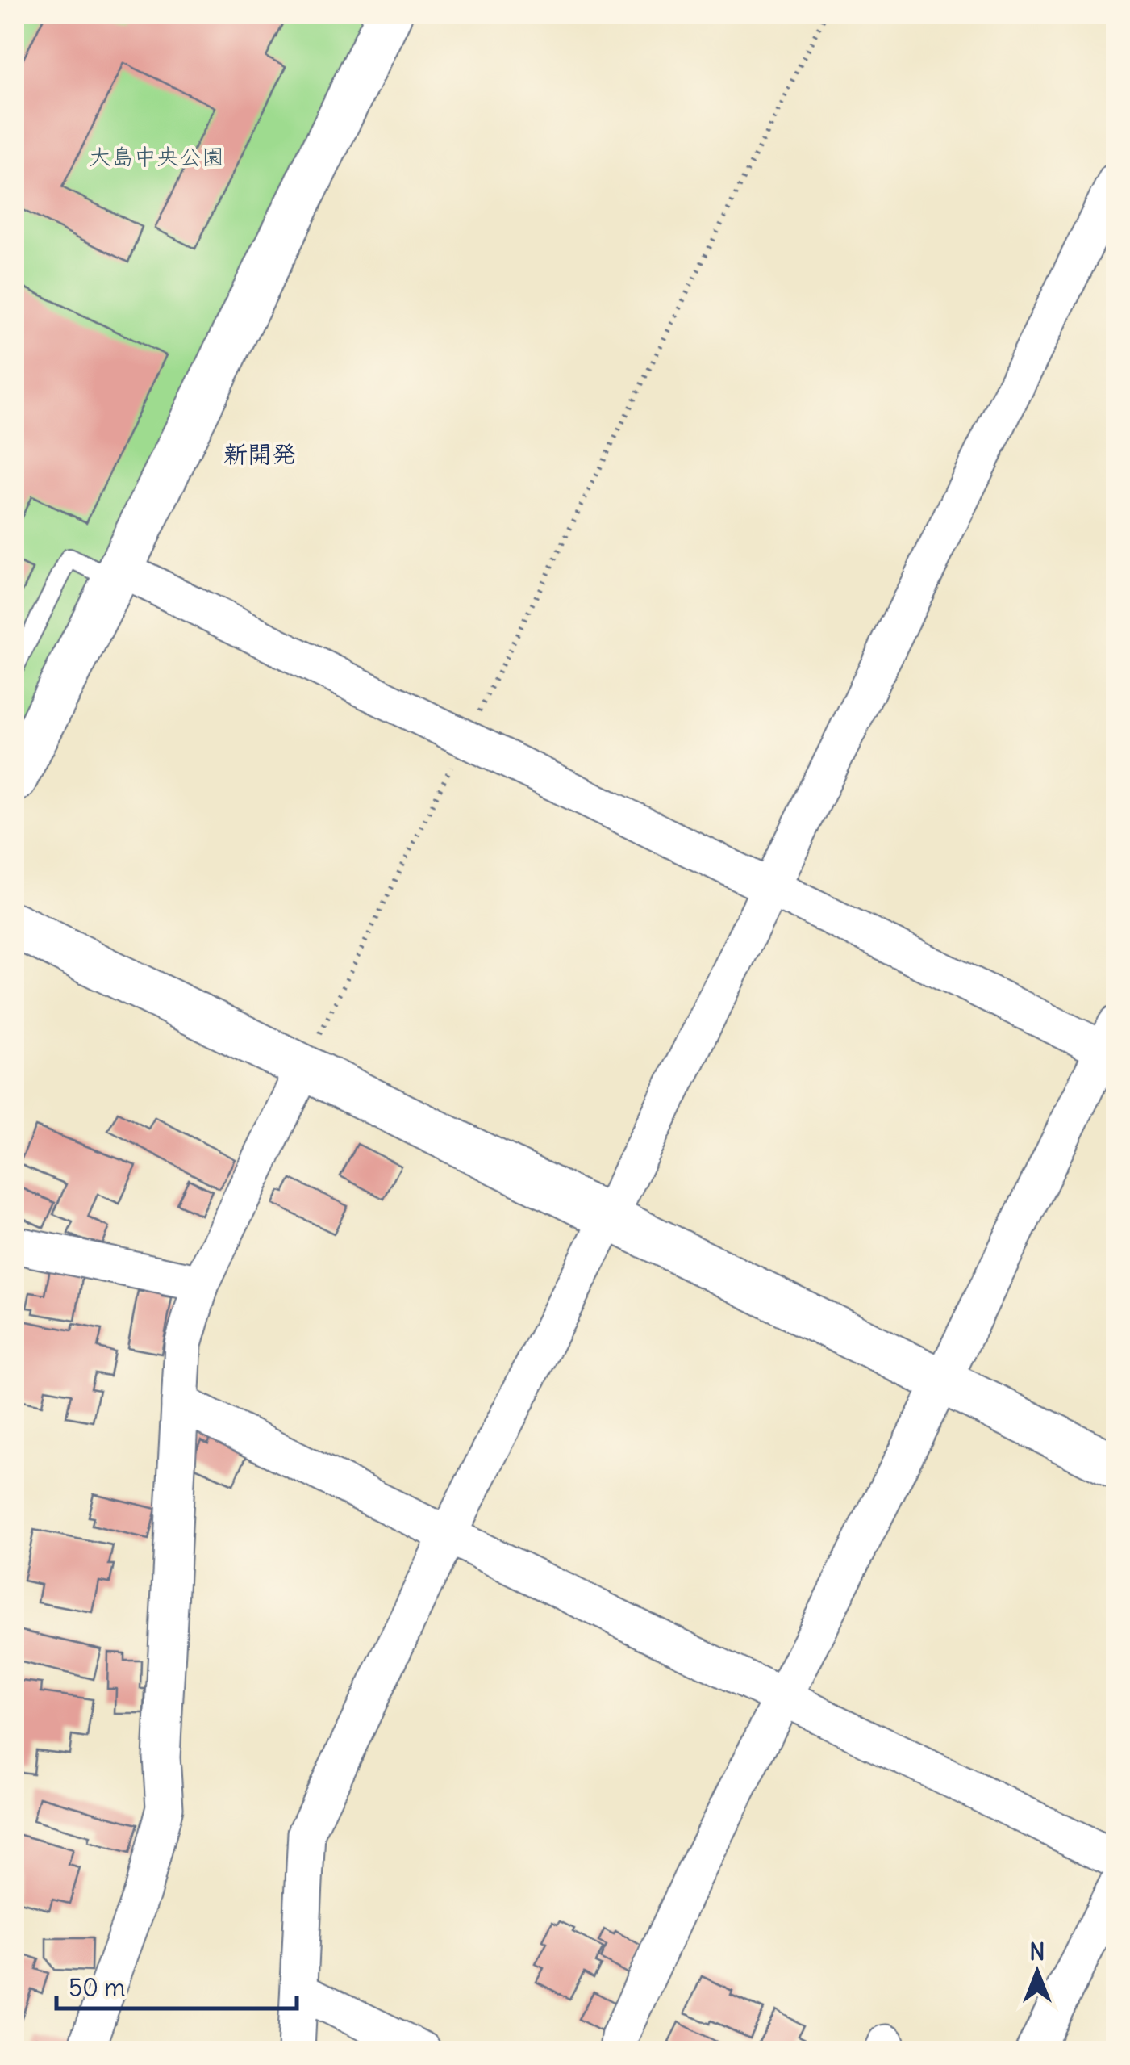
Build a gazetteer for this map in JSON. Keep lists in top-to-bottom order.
{
  "districts": ["新開発"],
  "parks": ["大島中央公園"],
  "scale_bar": "50 m",
  "north": "top"
}
